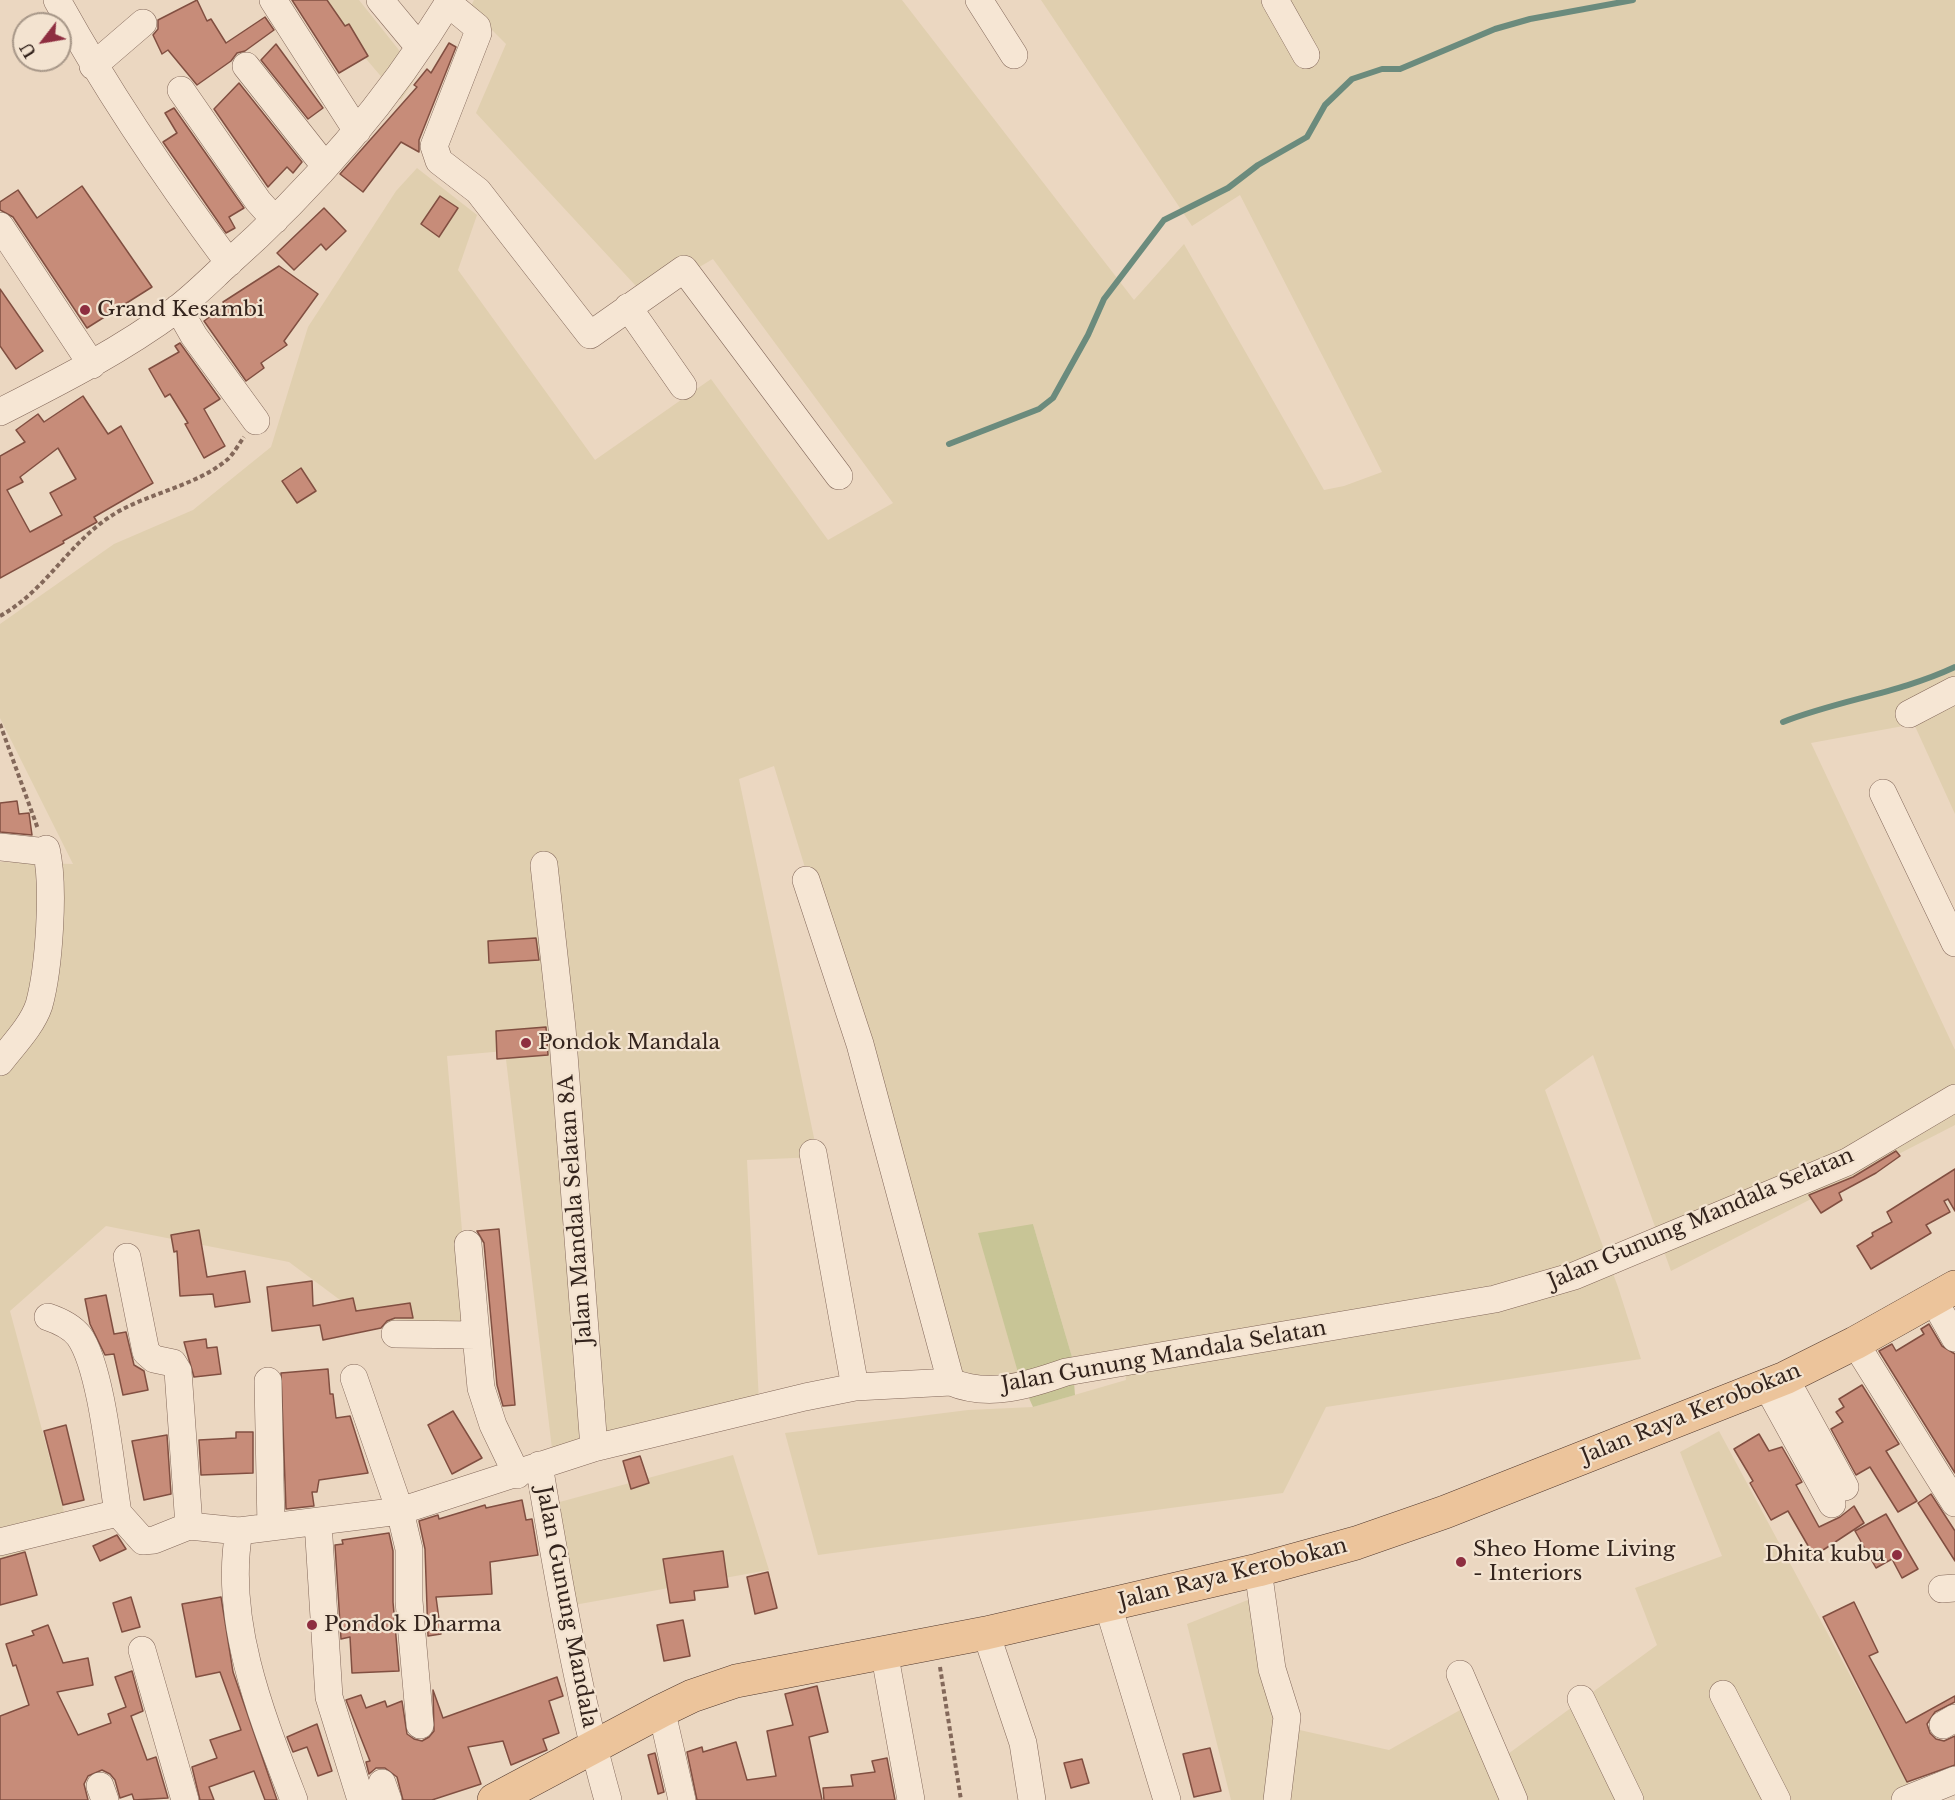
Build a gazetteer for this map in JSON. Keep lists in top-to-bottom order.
{
  "streets": {
    "main road": ["Jalan Raya Kerobokan"],
    "street": ["Jalan Mandala Selatan 8A", "Jalan Gunung Mandala Selatan", "Jalan Gunung Mandala"]
  },
  "crossings": [
    ["Jalan Mandala Selatan 8A", "Jalan Gunung Mandala Selatan"],
    ["Jalan Gunung Mandala Selatan", "Jalan Gunung Mandala"],
    ["Jalan Raya Kerobokan", "Jalan Gunung Mandala"]
  ],
  "places": [
    "Grand Kesambi",
    "Pondok Mandala",
    "Dhita kubu",
    "Sheo Home Living - Interiors",
    "Pondok Dharma"
  ],
  "north": "bottom left"
}
